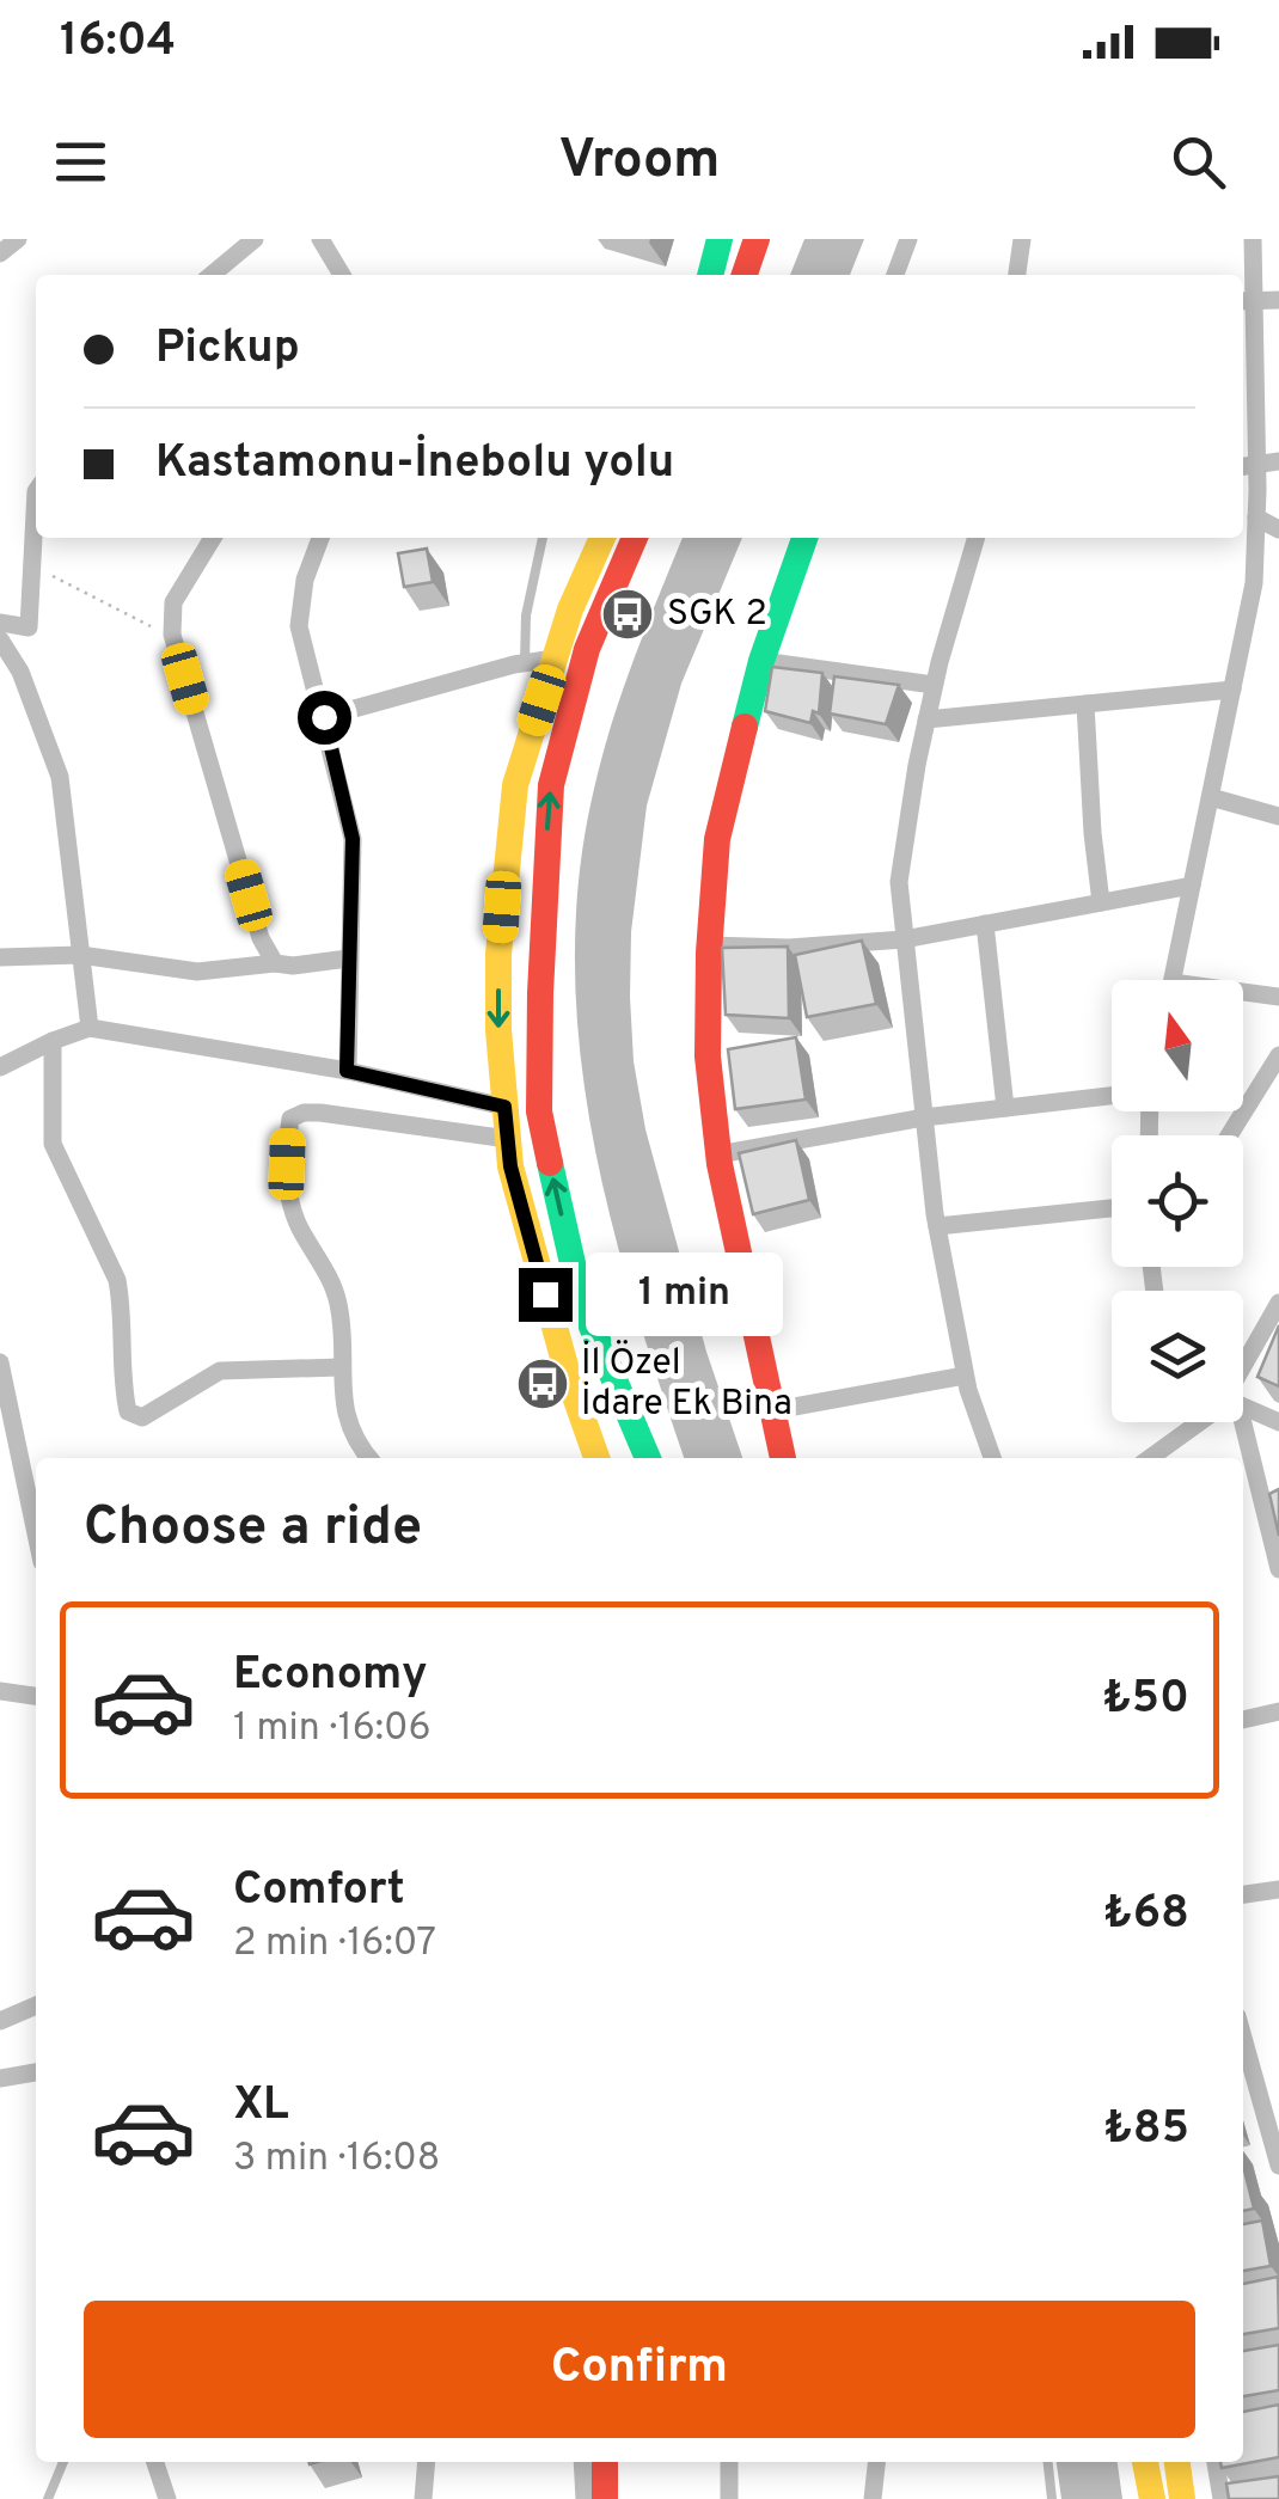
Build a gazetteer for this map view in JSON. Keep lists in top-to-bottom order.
{
  "places": {
    "bus stop": ["SGK 2", "İl Özel İdare Ek Bina"]
  },
  "north": "top",
  "page": {
    "status": "16:04",
    "header": "Vroom",
    "banner": ["Pickup", "Kastamonu-İnebolu yolu"],
    "bubble": "1 min",
    "heading": "Choose a ride",
    "list": [
      {
        "name": "Economy",
        "note": "1 min · 16:06",
        "value": "₺50"
      },
      {
        "name": "Comfort",
        "note": "2 min · 16:07",
        "value": "₺68"
      },
      {
        "name": "XL",
        "note": "3 min · 16:08",
        "value": "₺85"
      }
    ],
    "buttons": "Confirm"
  }
}
